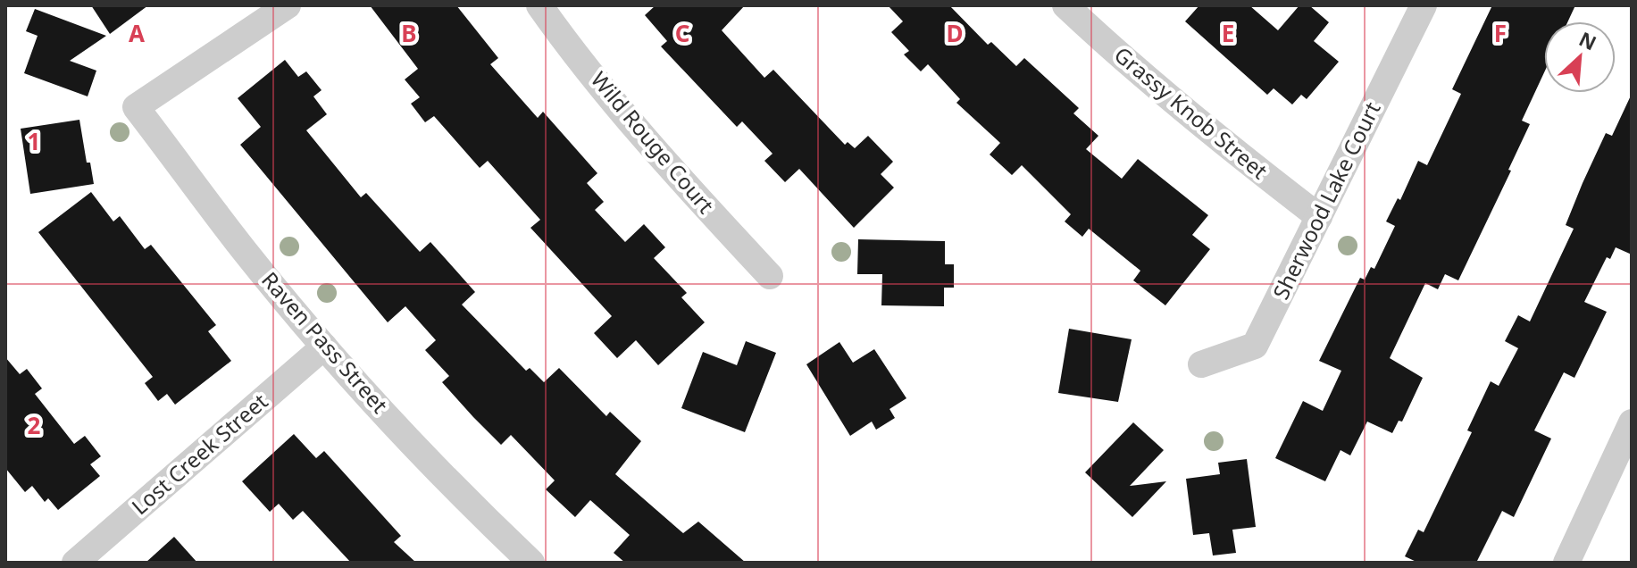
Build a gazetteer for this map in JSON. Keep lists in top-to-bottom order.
{
  "streets": {
    "street": [
      "Grassy Knob Street",
      "Wild Rouge Court",
      "Sherwood Lake Court",
      "Raven Pass Street",
      "Lost Creek Street"
    ]
  },
  "crossings": [
    ["Grassy Knob Street", "Sherwood Lake Court"],
    ["Raven Pass Street", "Lost Creek Street"]
  ],
  "north": "top right",
  "grid": {
    "columns": [
      "A",
      "B",
      "C",
      "D",
      "E",
      "F"
    ],
    "rows": ["1", "2"]
  }
}
